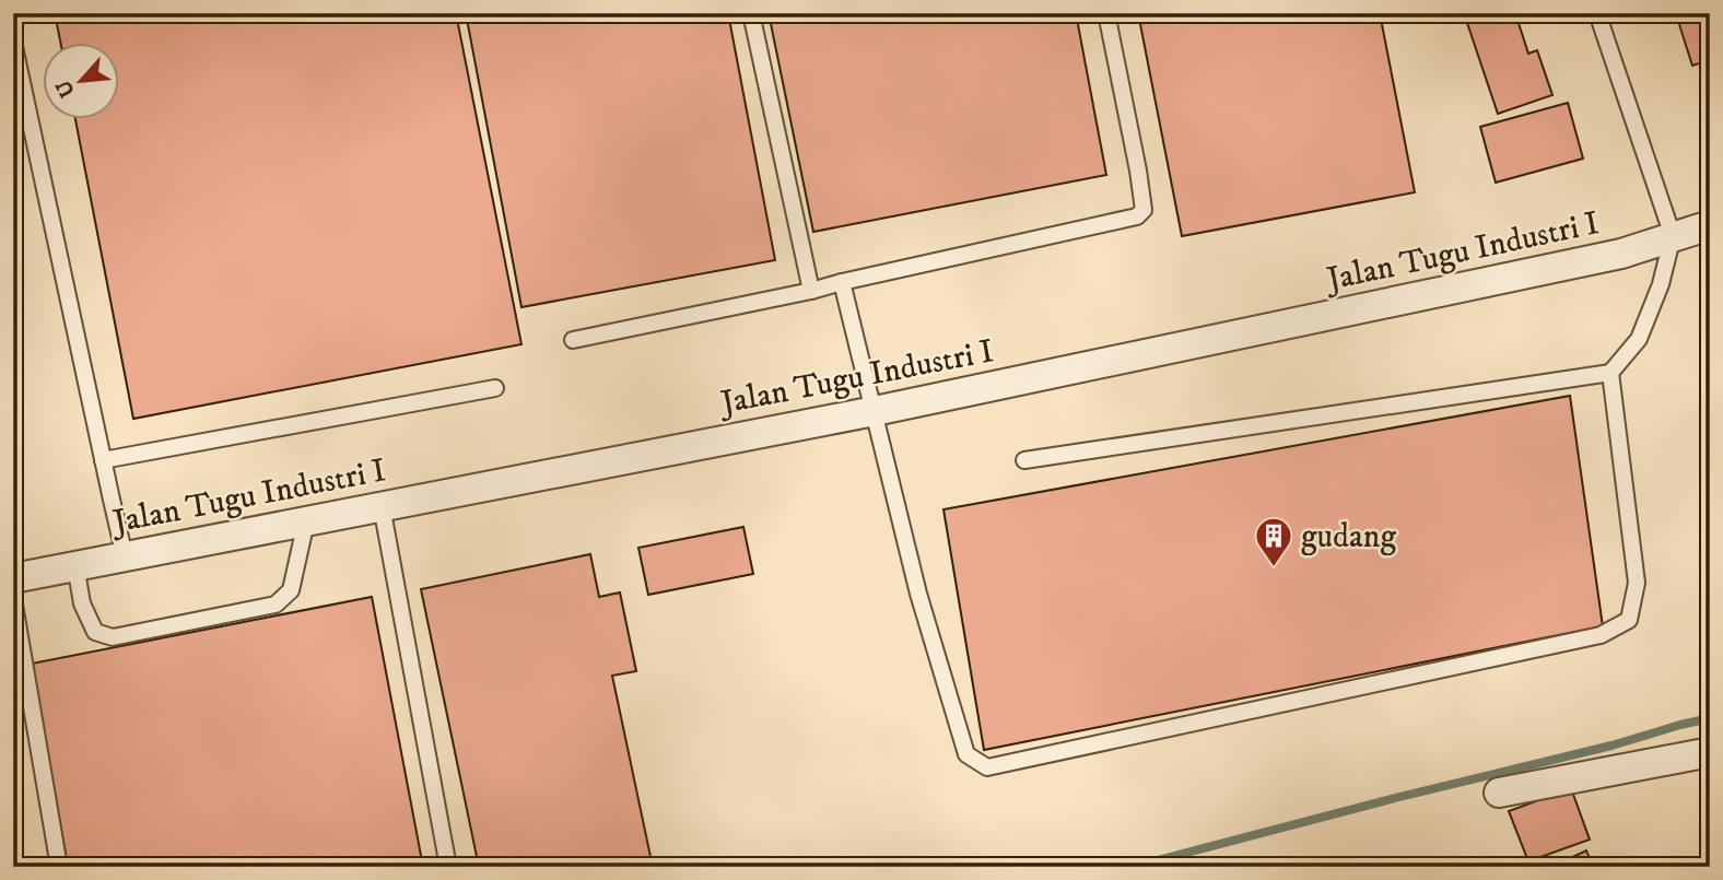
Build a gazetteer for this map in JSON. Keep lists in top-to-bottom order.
{
  "streets": {
    "street": ["Jalan Tugu Industri I"]
  },
  "places": {
    "building": ["gudang"]
  },
  "north": "bottom left"
}
